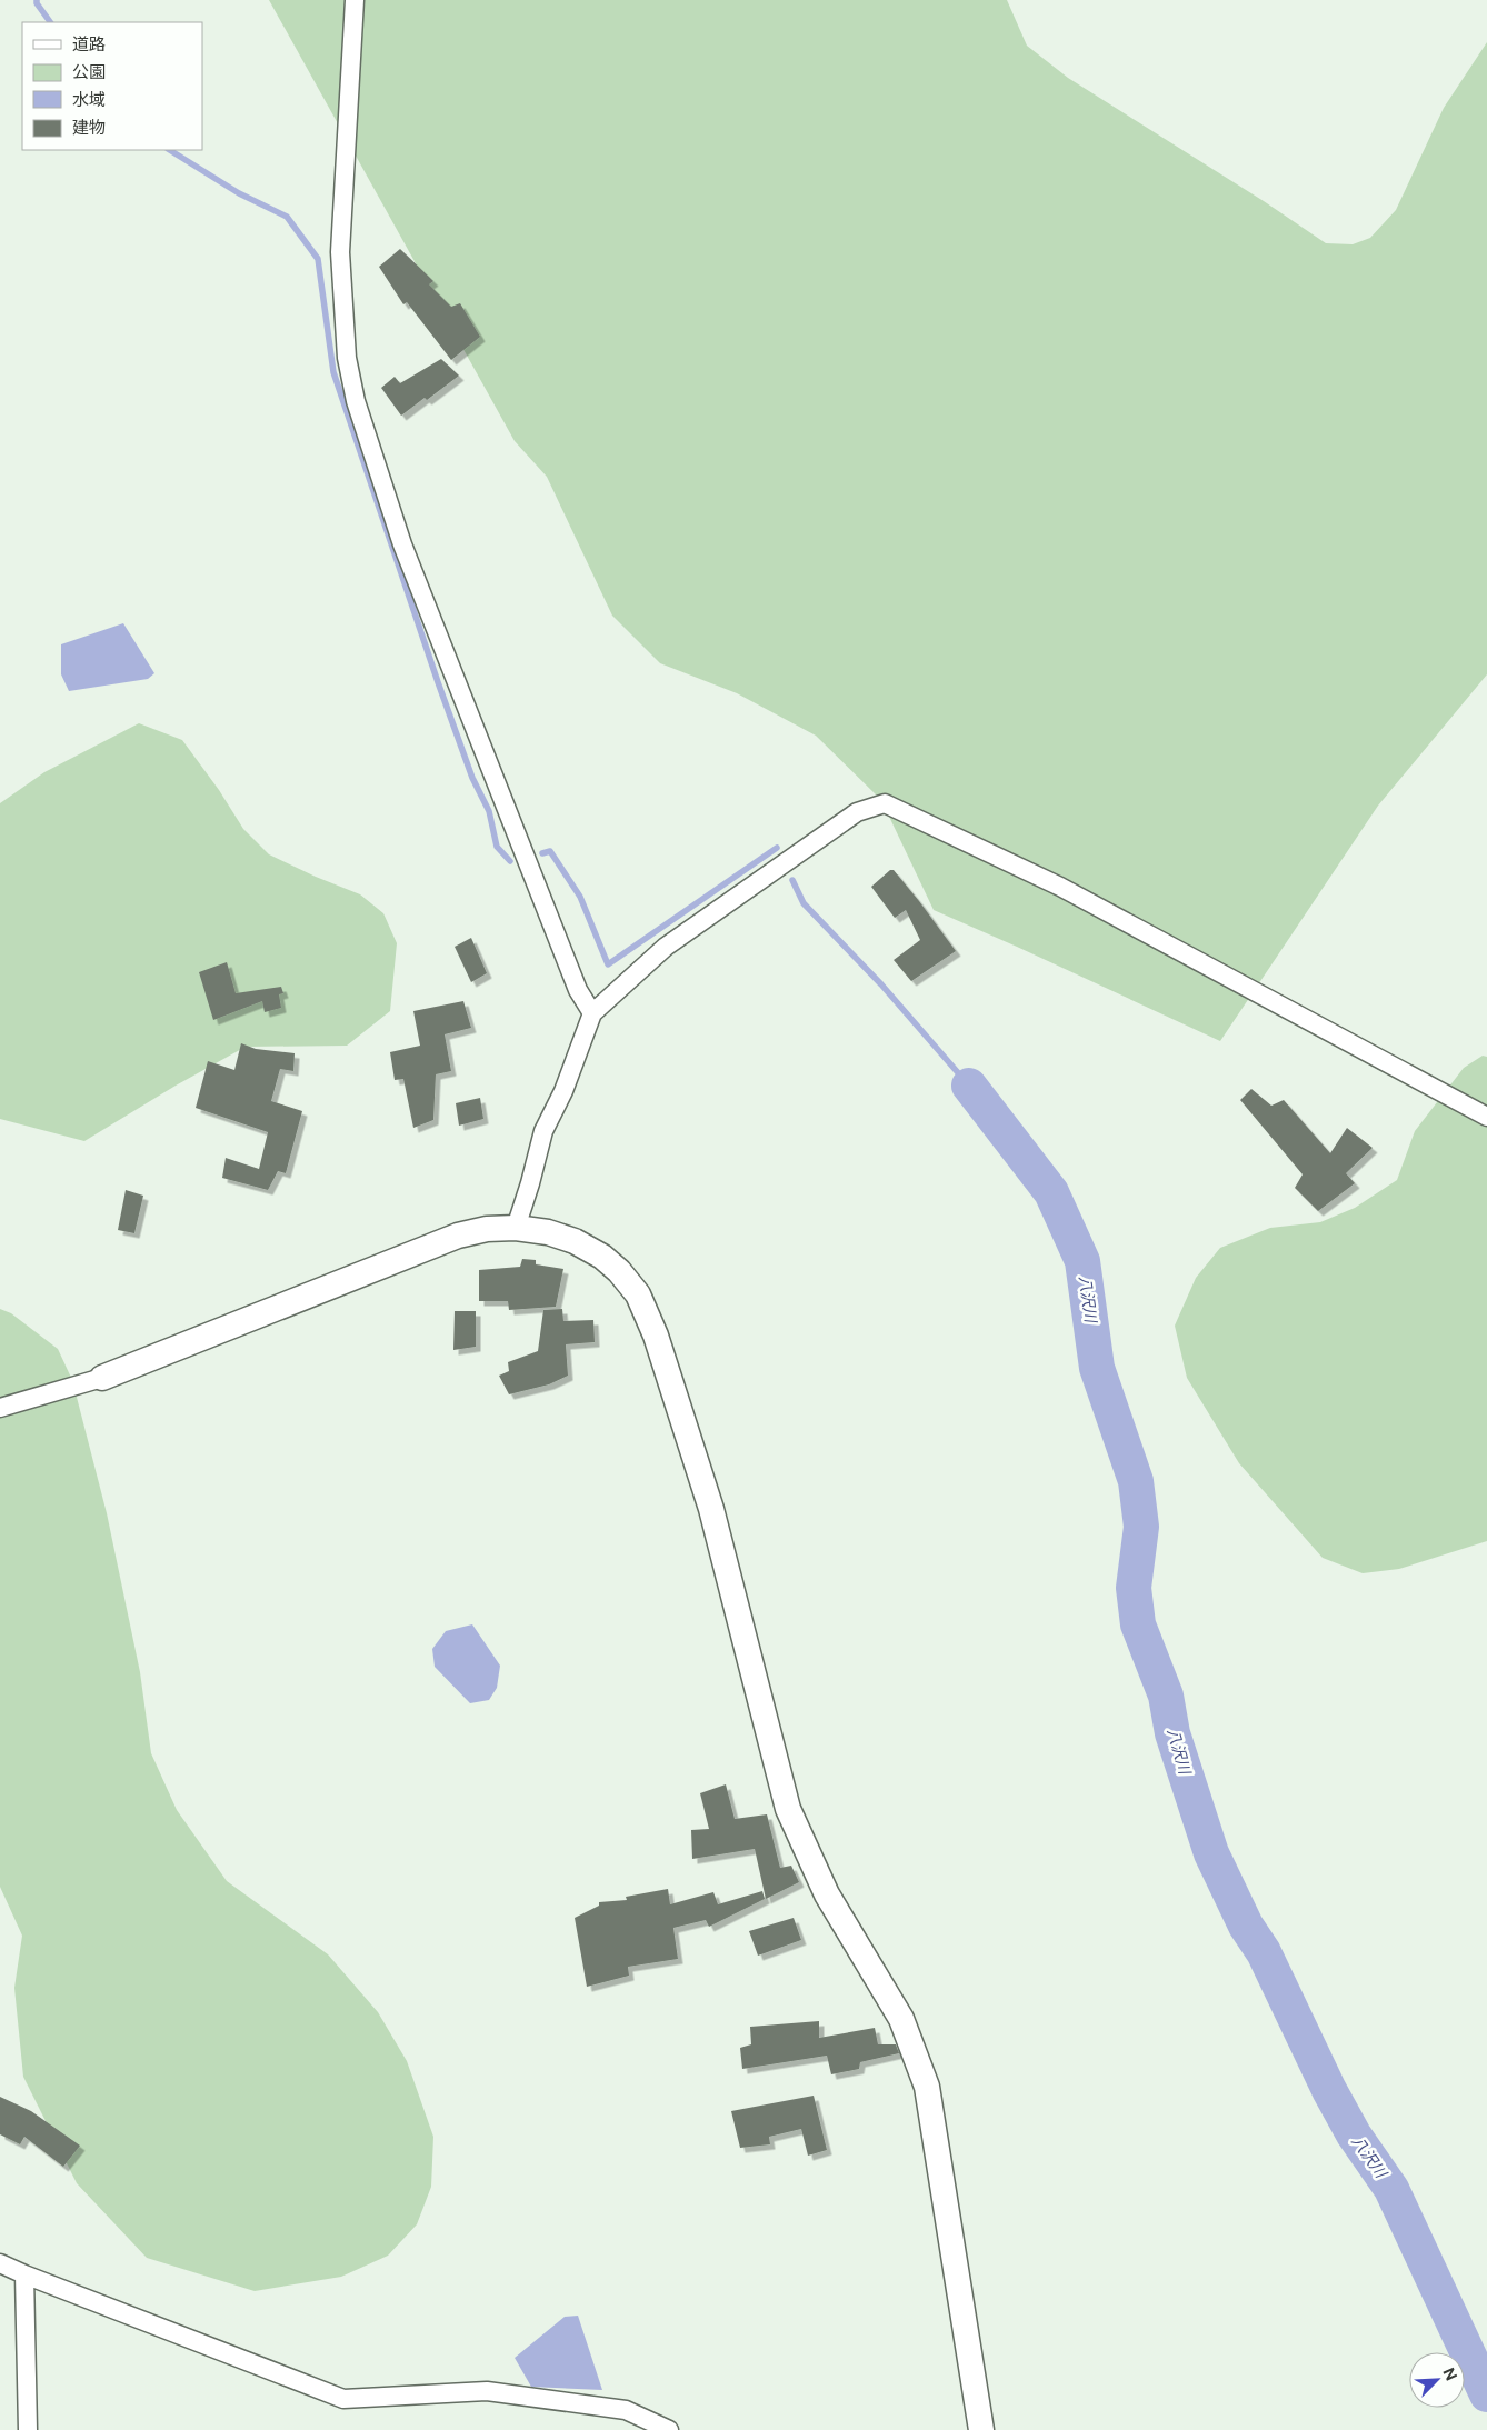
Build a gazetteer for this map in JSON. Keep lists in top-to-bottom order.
{
  "water": ["八沢川"],
  "legend": [
    "道路",
    "公園",
    "水域",
    "建物"
  ],
  "north": "top right"
}
